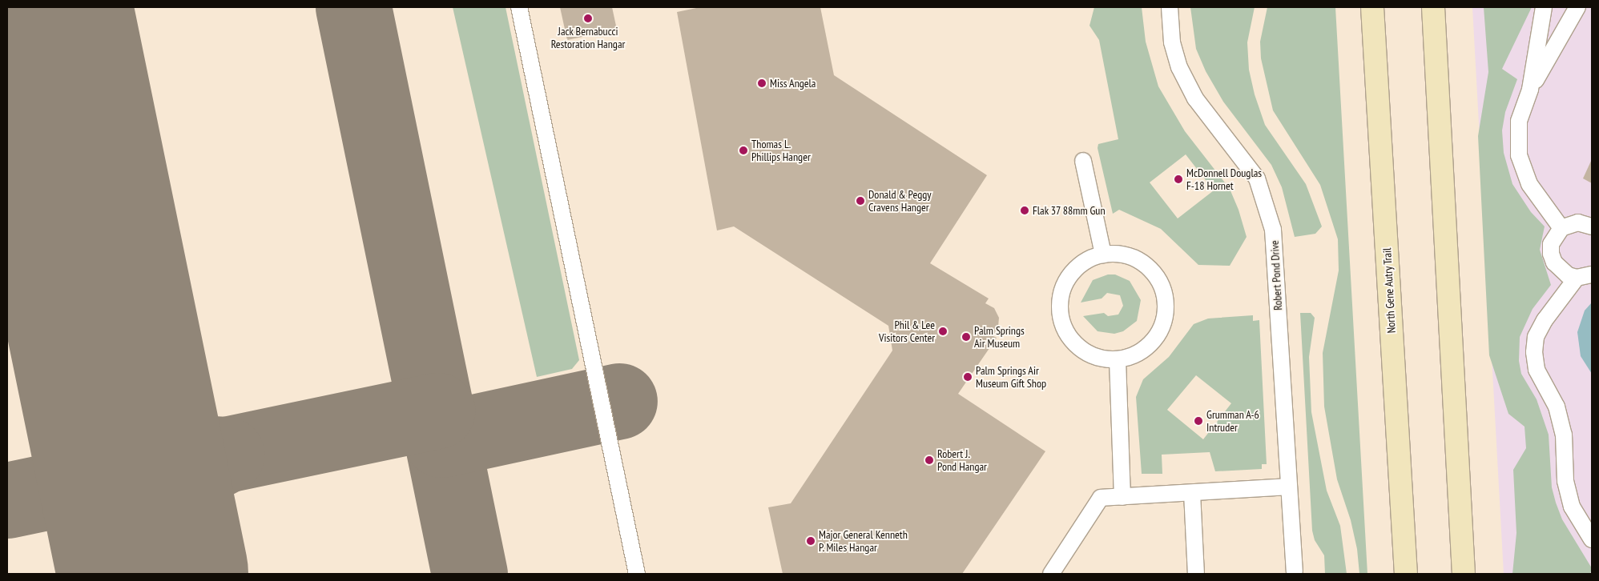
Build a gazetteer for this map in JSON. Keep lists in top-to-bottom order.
{
  "streets": {
    "main road": ["North Gene Autry Trail"],
    "lane": ["Robert Pond Drive"]
  },
  "places": [
    "Jack Bernabucci Restoration Hangar",
    "Miss Angela",
    "Thomas L. Phillips Hanger",
    "McDonnell Douglas F-18 Hornet",
    "Donald & Peggy Cravens Hanger",
    "Flak 37 88mm Gun",
    "Phil & Lee Visitors Center",
    "Palm Springs Air Museum",
    "Palm Springs Air Museum Gift Shop",
    "Grumman A-6 Intruder",
    "Robert J. Pond Hangar",
    "Major General Kenneth P. Miles Hangar"
  ]
}
